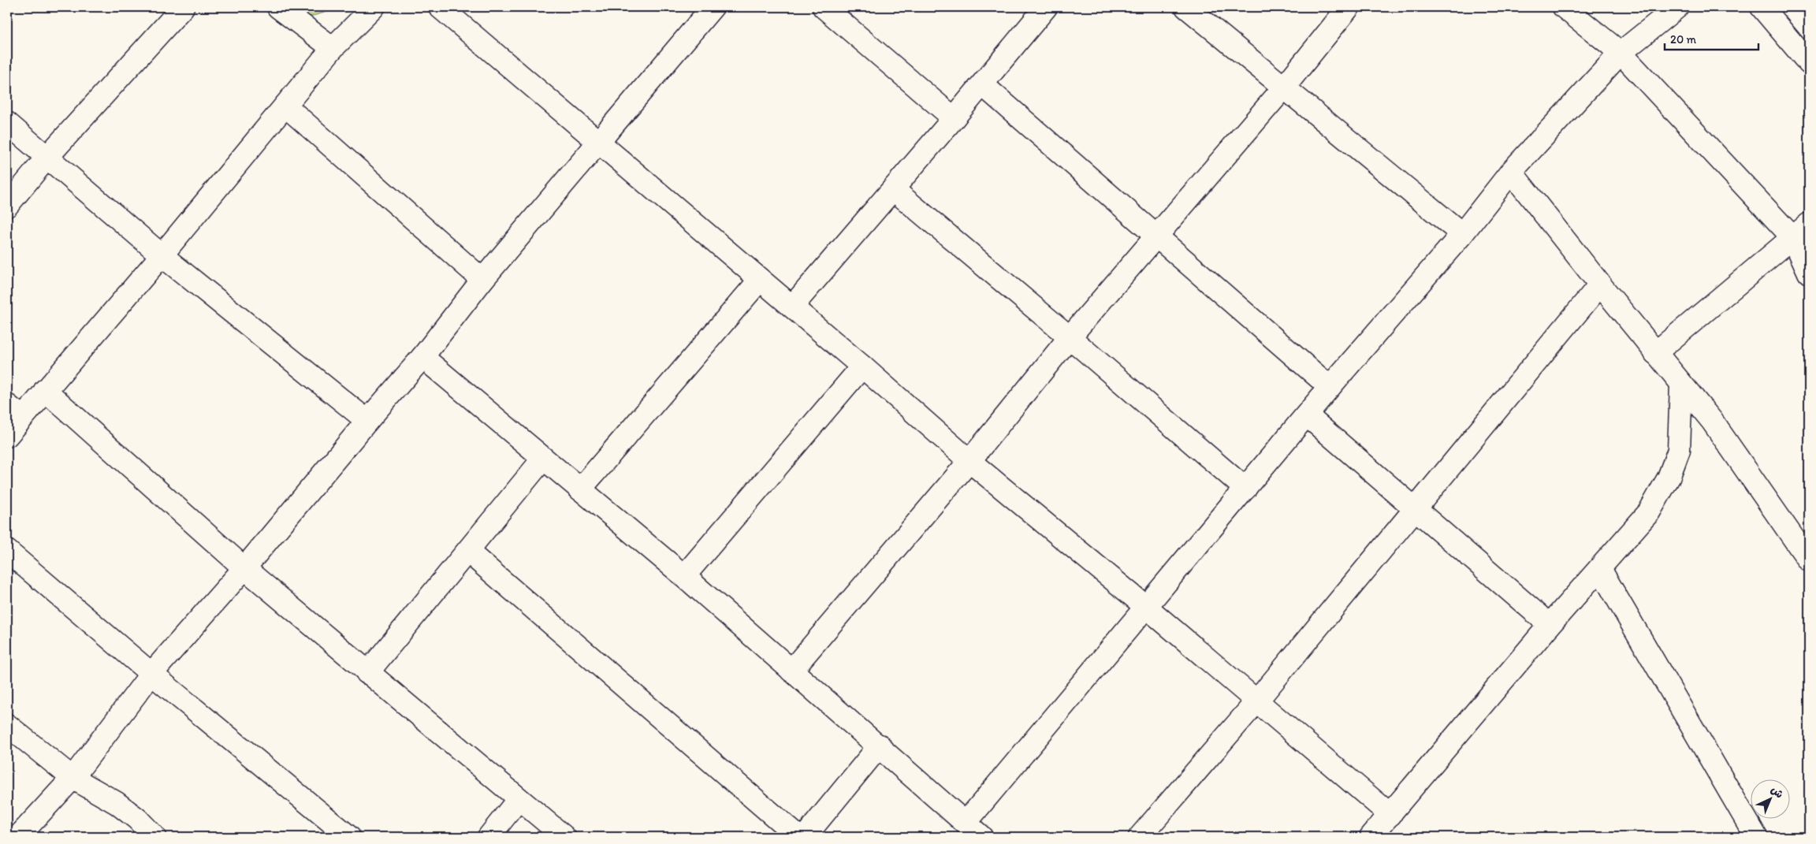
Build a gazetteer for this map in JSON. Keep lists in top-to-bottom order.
{
  "scale_bar": "20 m",
  "north": "top right"
}
